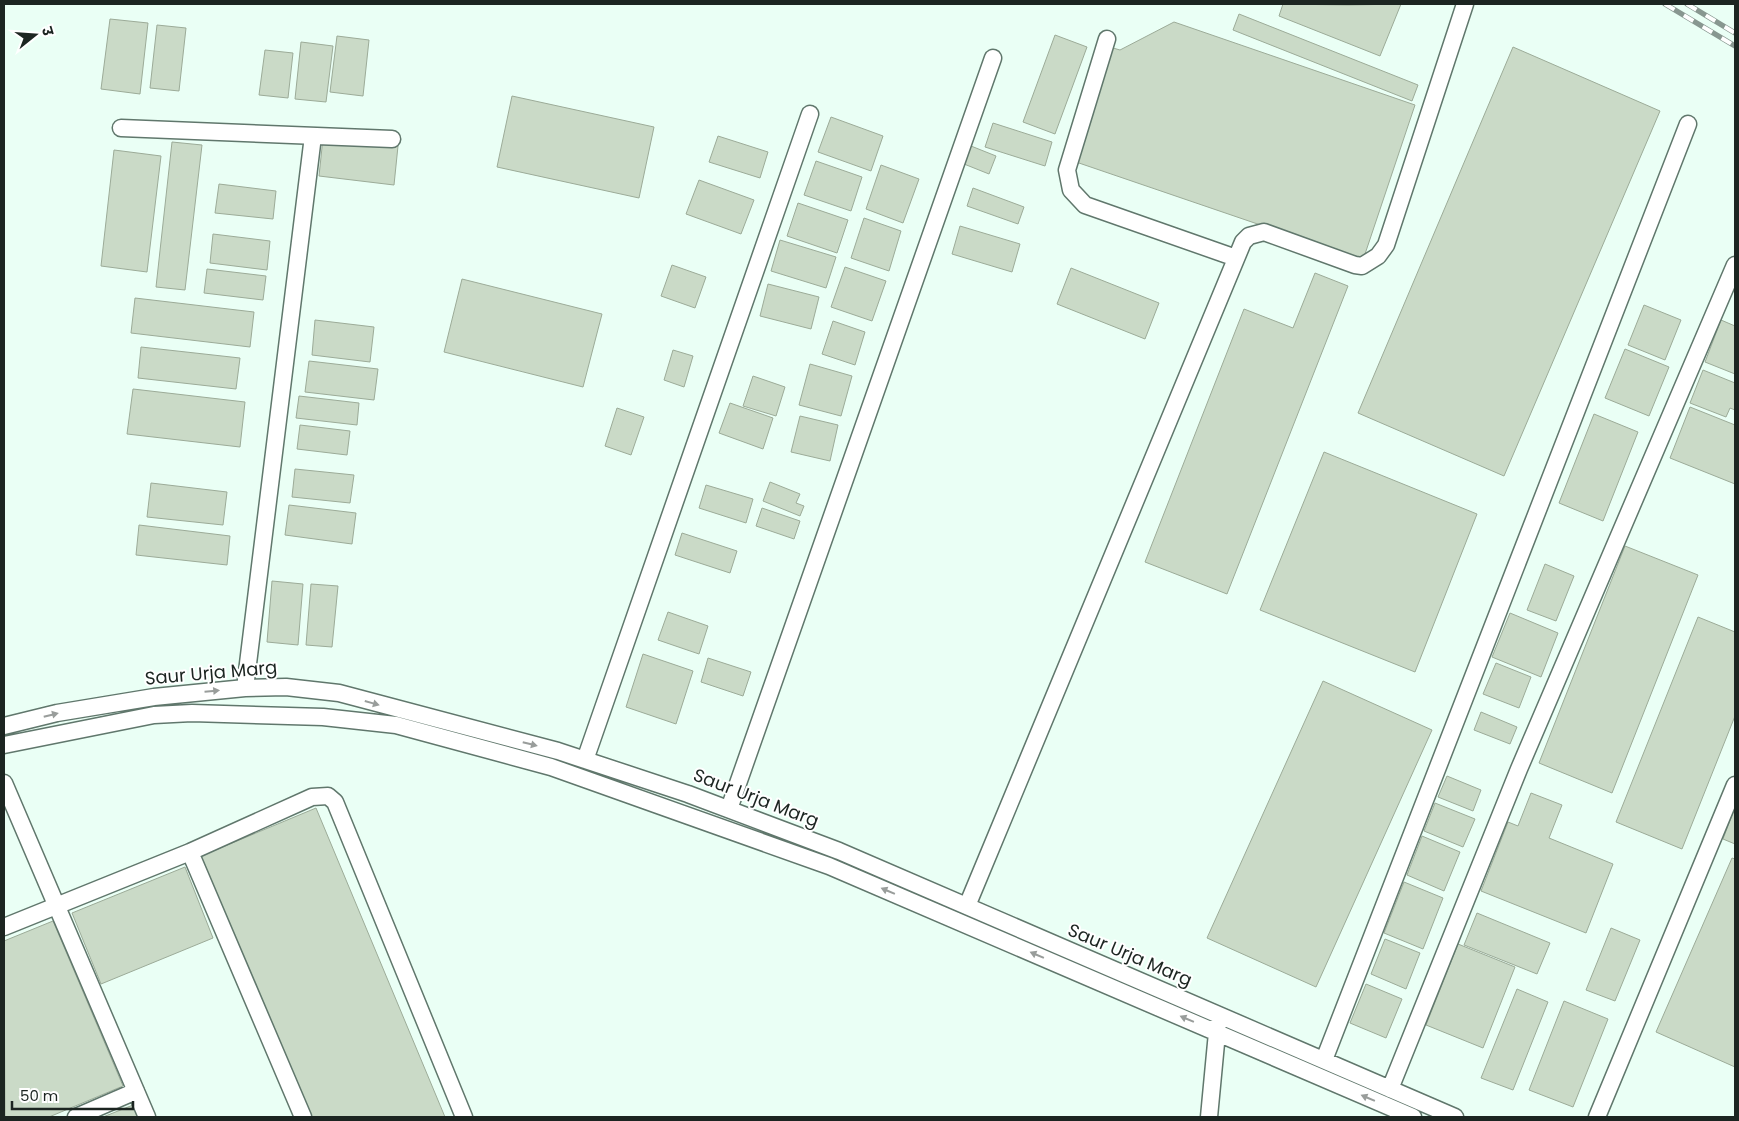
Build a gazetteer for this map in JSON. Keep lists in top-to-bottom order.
{
  "streets": {
    "street": ["Saur Urja Marg"]
  },
  "scale_bar": "50 m",
  "north": "right"
}
